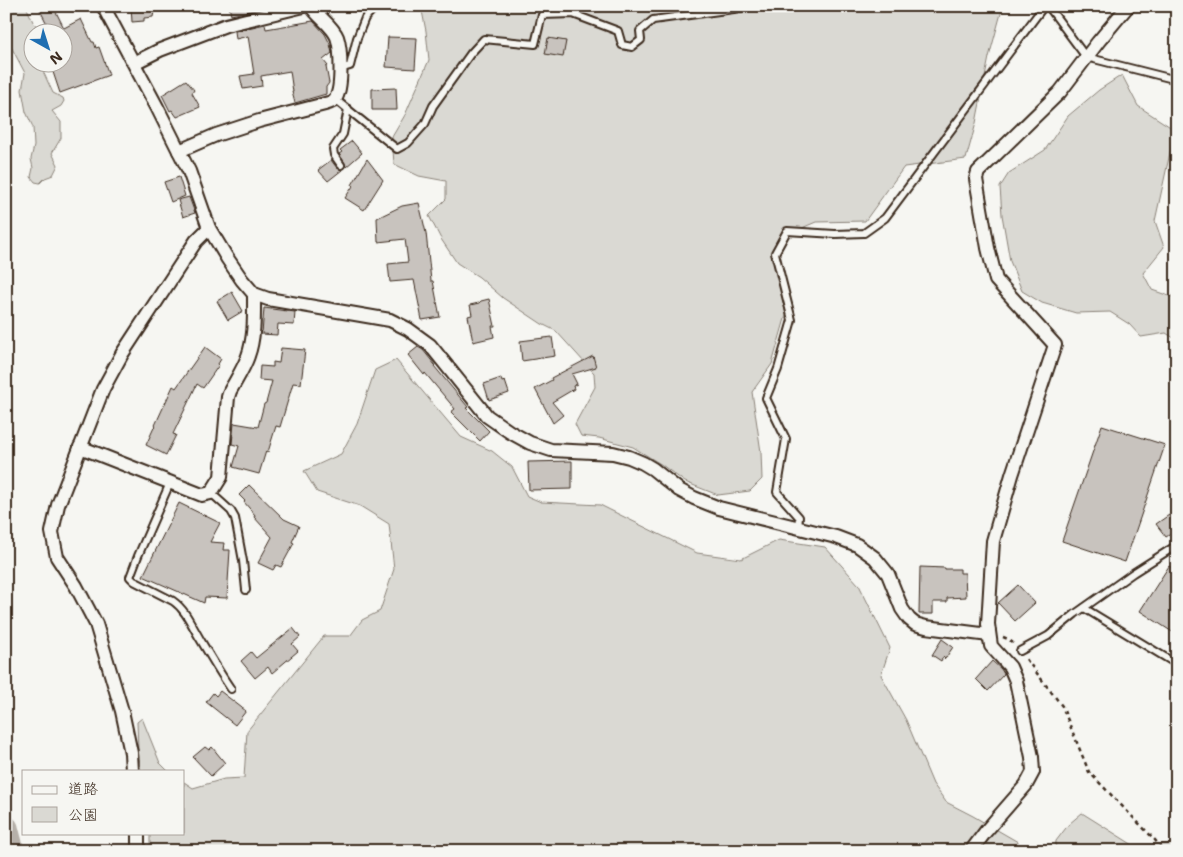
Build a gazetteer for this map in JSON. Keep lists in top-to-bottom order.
{
  "legend": ["道路", "公園"],
  "north": "bottom right"
}
